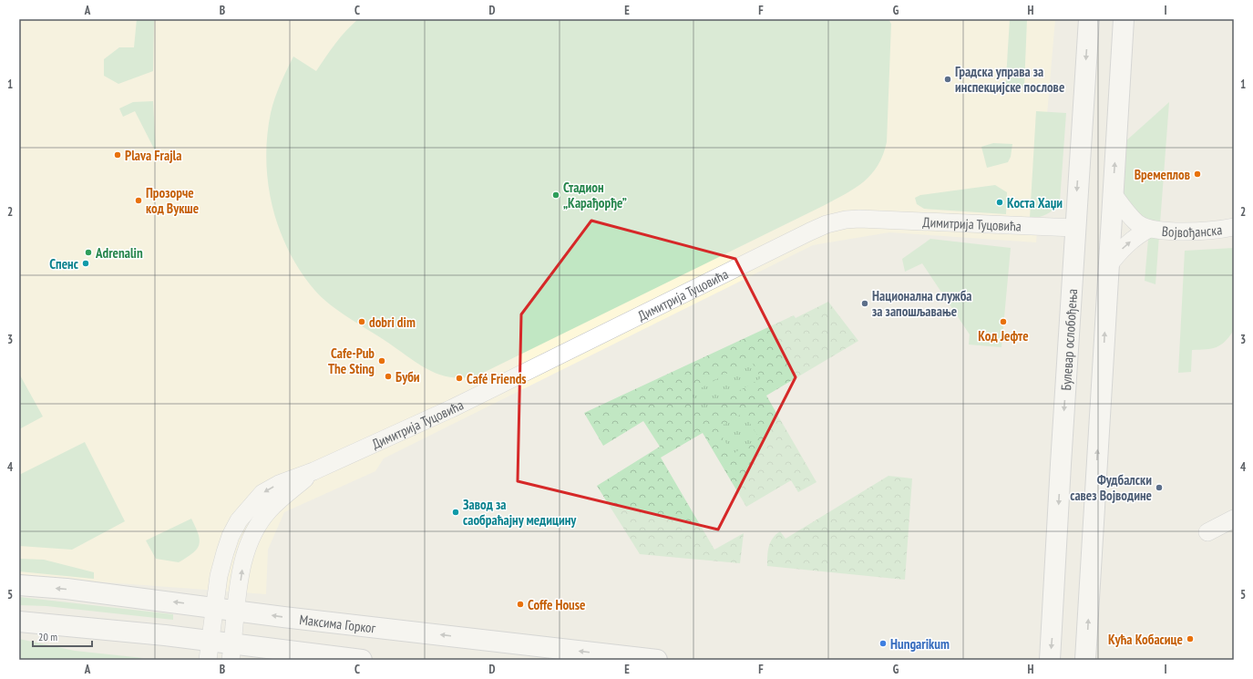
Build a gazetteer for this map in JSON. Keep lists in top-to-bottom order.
{
  "streets": {
    "main road": ["Булевар ослобођења", "Максима Горког"],
    "street": ["Димитрија Туцовића", "Војвођанска"]
  },
  "crossings": [
    ["Димитрија Туцовића", "Булевар ослобођења"],
    ["Димитрија Туцовића", "Максима Горког"]
  ],
  "places": [
    "Градска управа за инспекцијске послове",
    "Plava Frajla",
    "Времеплов",
    "Стадион „Карађорђе”",
    "Прозорче код Вукше",
    "Коста Хаџи",
    "Adrenalin",
    "Спенс",
    "Национална служба за запошљавање",
    "dobri dim",
    "Код Јефте",
    "Cafe-Pub The Sting",
    "Буби",
    "Café Friends",
    "Фудбалски савез Војводине",
    "Завод за саобраћајну медицину",
    "Coffe House",
    "Кућа Кобасице",
    "Hungarikum"
  ],
  "scale_bar": "20 m",
  "grid": {
    "columns": [
      "A",
      "B",
      "C",
      "D",
      "E",
      "F",
      "G",
      "H",
      "I"
    ],
    "rows": [
      "1",
      "2",
      "3",
      "4",
      "5"
    ]
  }
}
